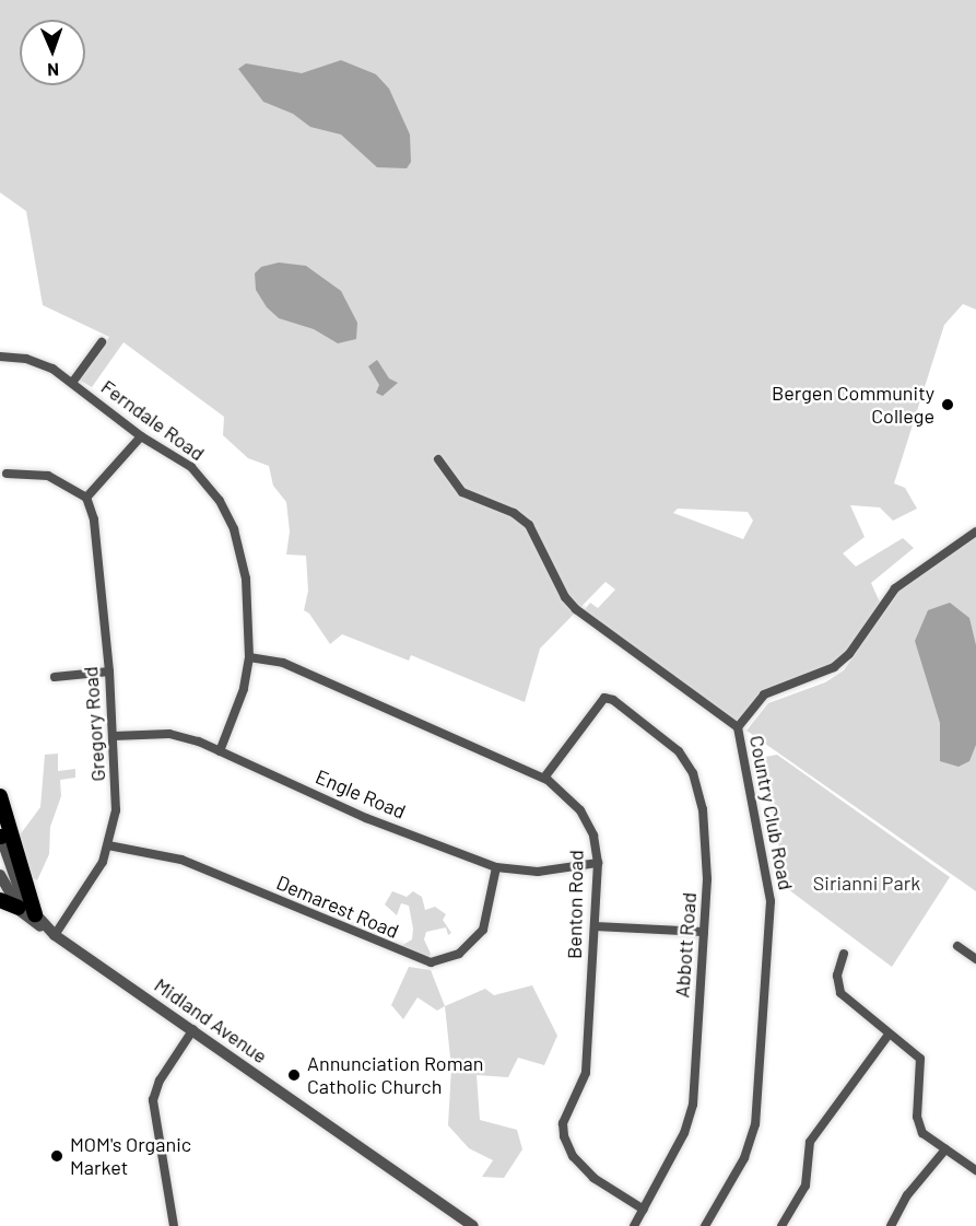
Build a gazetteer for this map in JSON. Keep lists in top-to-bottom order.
{
  "streets": {
    "street": [
      "Ferndale Road",
      "Gregory Road",
      "Engle Road",
      "Country Club Road",
      "Benton Road",
      "Demarest Road",
      "Abbott Road",
      "Midland Avenue"
    ]
  },
  "crossings": [
    ["Ferndale Road", "Engle Road"],
    ["Ferndale Road", "Benton Road"],
    ["Gregory Road", "Engle Road"],
    ["Gregory Road", "Demarest Road"],
    ["Gregory Road", "Midland Avenue"],
    ["Engle Road", "Benton Road"],
    ["Engle Road", "Demarest Road"],
    ["Benton Road", "Abbott Road"]
  ],
  "parks": ["Sirianni Park"],
  "places": ["Bergen Community College", "Annunciation Roman Catholic Church", "MOM's Organic Market"],
  "north": "bottom"
}
